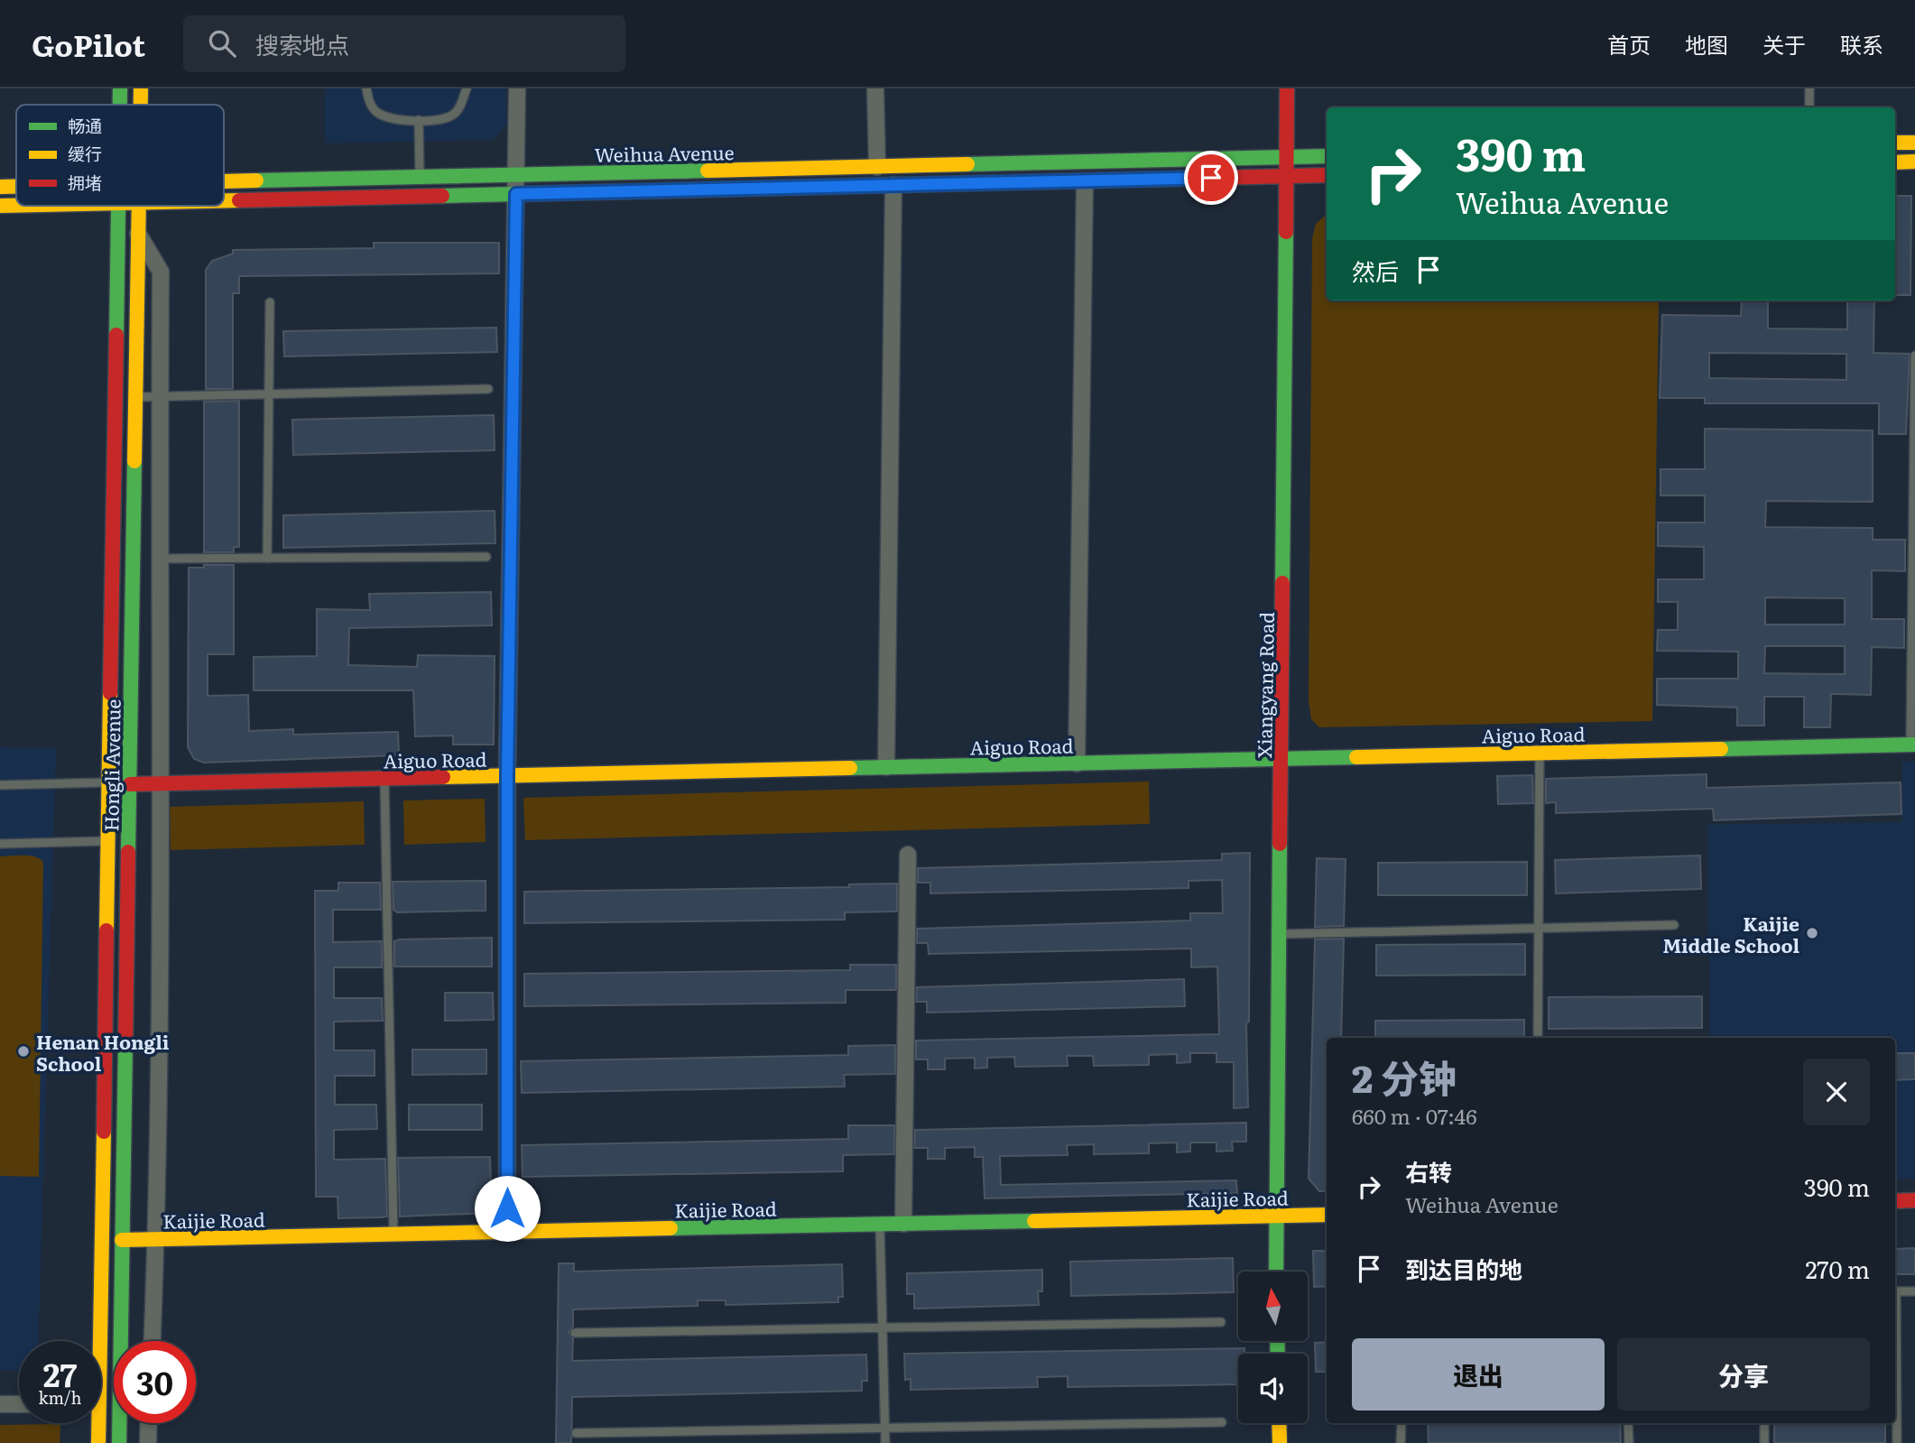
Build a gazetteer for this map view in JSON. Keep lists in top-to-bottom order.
{
  "streets": {
    "main road": [
      "Weihua Avenue",
      "Xiangyang Road",
      "Aiguo Road",
      "Hongli Avenue",
      "Kaijie Road"
    ]
  },
  "crossings": [
    ["Weihua Avenue", "Xiangyang Road"],
    ["Xiangyang Road", "Aiguo Road"],
    ["Xiangyang Road", "Kaijie Road"],
    ["Aiguo Road", "Hongli Avenue"],
    ["Hongli Avenue", "Kaijie Road"]
  ],
  "places": ["Kaijie Middle School", "Henan Hongli School"],
  "legend": ["畅通", "缓行", "拥堵"],
  "north": "top",
  "page": {
    "header": "GoPilot",
    "search": "搜索地点",
    "nav": [
      "首页",
      "地图",
      "关于",
      "联系"
    ],
    "turn": ["390 m", "Weihua Avenue"],
    "then": "然后",
    "heading": ["2 分钟", "660 m · 07:46"],
    "list": [
      {
        "name": "右转",
        "note": "Weihua Avenue",
        "value": "390 m"
      },
      {
        "name": "到达目的地",
        "value": "270 m"
      }
    ],
    "buttons": ["退出", "分享"],
    "speed": "27 km/h",
    "limit": "30"
  }
}
